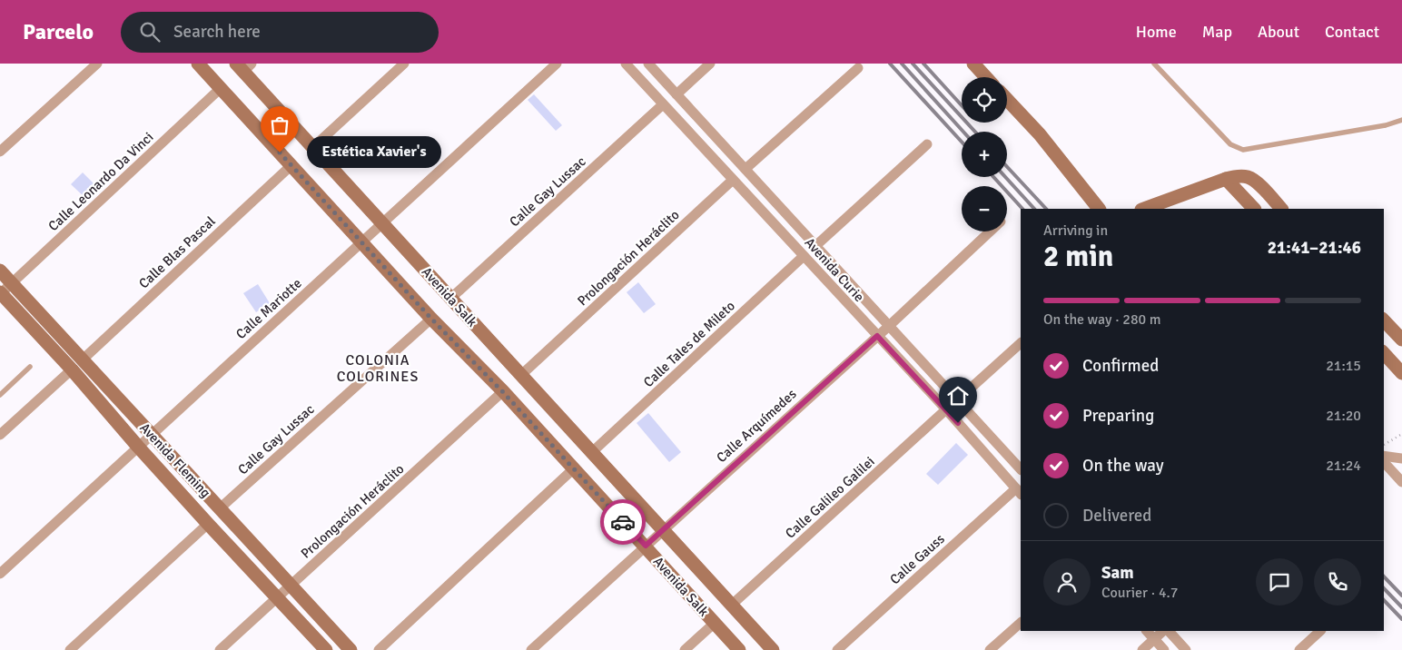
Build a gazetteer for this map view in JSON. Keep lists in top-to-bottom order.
{
  "streets": {
    "main road": ["Avenida Salk", "Avenida Fleming"],
    "street": [
      "Calle Leonardo Da Vinci",
      "Calle Gay Lussac",
      "Calle Blas Pascal",
      "Prolongación Heráclito",
      "Avenida Curie",
      "Calle Mariotte",
      "Calle Tales de Mileto",
      "Calle Arquímedes",
      "Calle Galileo Galilei",
      "Calle Gauss"
    ]
  },
  "crossings": [
    ["Calle Leonardo Da Vinci", "Avenida Salk"],
    ["Calle Leonardo Da Vinci", "Avenida Fleming"],
    ["Calle Gay Lussac", "Avenida Curie"],
    ["Calle Gay Lussac", "Avenida Salk"],
    ["Calle Gay Lussac", "Avenida Fleming"],
    ["Calle Blas Pascal", "Avenida Salk"],
    ["Calle Blas Pascal", "Avenida Fleming"],
    ["Prolongación Heráclito", "Avenida Curie"],
    ["Prolongación Heráclito", "Avenida Salk"],
    ["Prolongación Heráclito", "Avenida Fleming"],
    ["Avenida Curie", "Calle Tales de Mileto"],
    ["Avenida Curie", "Calle Arquímedes"],
    ["Avenida Curie", "Calle Galileo Galilei"],
    ["Avenida Curie", "Calle Gauss"],
    ["Avenida Salk", "Calle Mariotte"],
    ["Avenida Salk", "Calle Tales de Mileto"],
    ["Avenida Salk", "Calle Arquímedes"],
    ["Avenida Salk", "Calle Galileo Galilei"],
    ["Calle Mariotte", "Avenida Fleming"]
  ],
  "districts": ["COLONIA COLORINES"],
  "places": ["Estética Xavier's"],
  "page": {
    "header": "Parcelo",
    "search": "Search here",
    "nav": [
      "Home",
      "Map",
      "About",
      "Contact"
    ],
    "map_buttons": ["+", "−"],
    "bubble": "Estética Xavier's",
    "heading": ["2 min", "Arriving in", "21:41–21:46"],
    "panel": ["Sam", "Courier · 4.7"],
    "bar": "On the way · 280 m",
    "list": [
      ["Confirmed", "21:15"],
      ["Preparing", "21:20"],
      ["On the way", "21:24"],
      "Delivered"
    ]
  }
}
